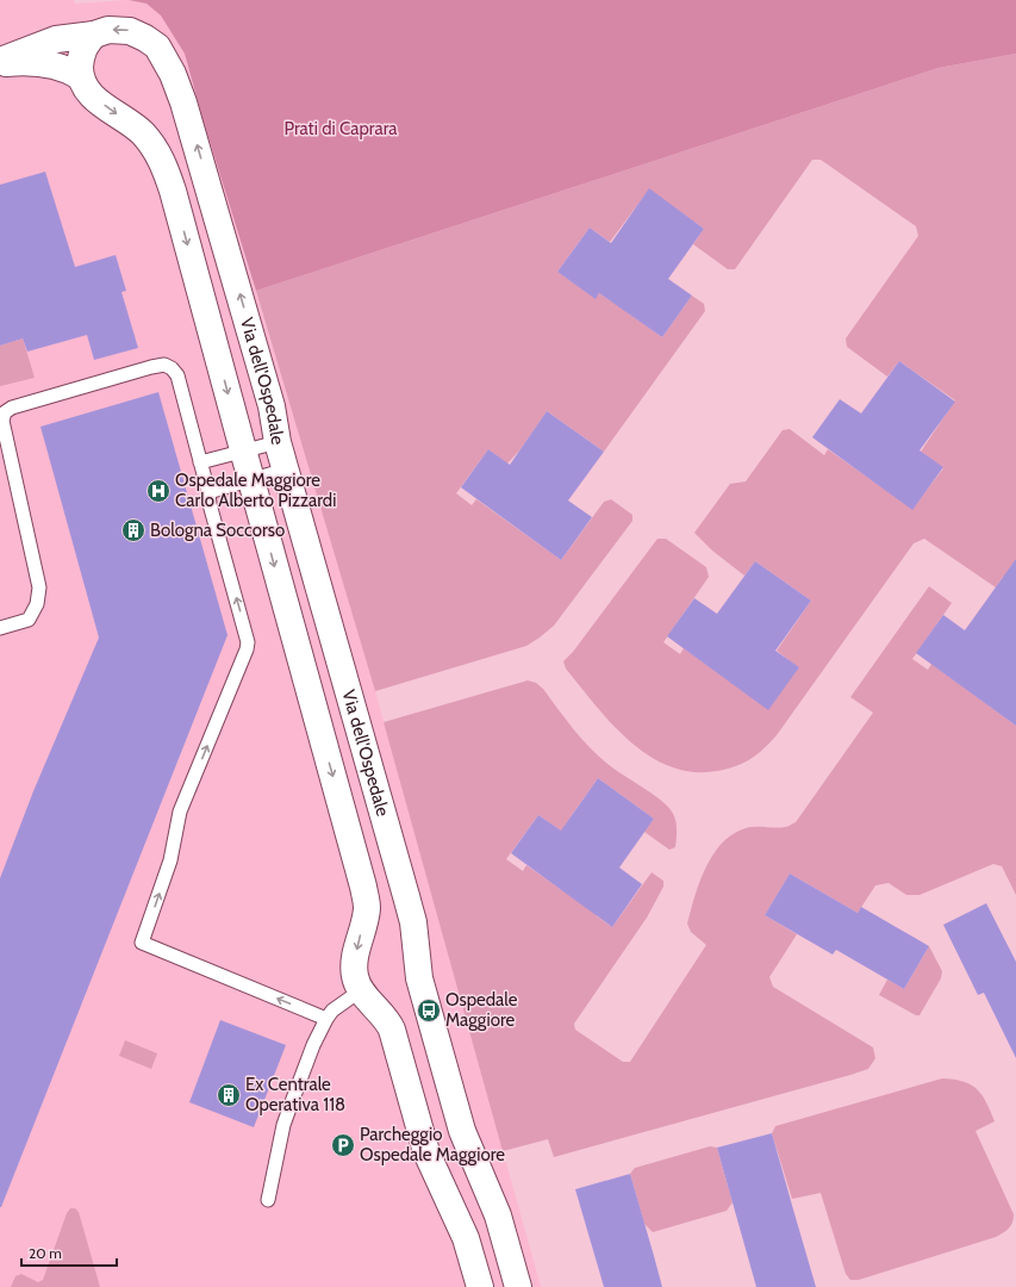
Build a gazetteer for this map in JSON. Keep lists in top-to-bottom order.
{
  "streets": {
    "street": ["Via dell'Ospedale"]
  },
  "parks": ["Prati di Caprara"],
  "places": {
    "hospital": ["Ospedale Maggiore Carlo Alberto Pizzardi"],
    "building": ["Bologna Soccorso", "Ex Centrale Operativa 118"],
    "bus stop": ["Ospedale Maggiore"],
    "parking": ["Parcheggio Ospedale Maggiore"]
  },
  "scale_bar": "20 m"
}
